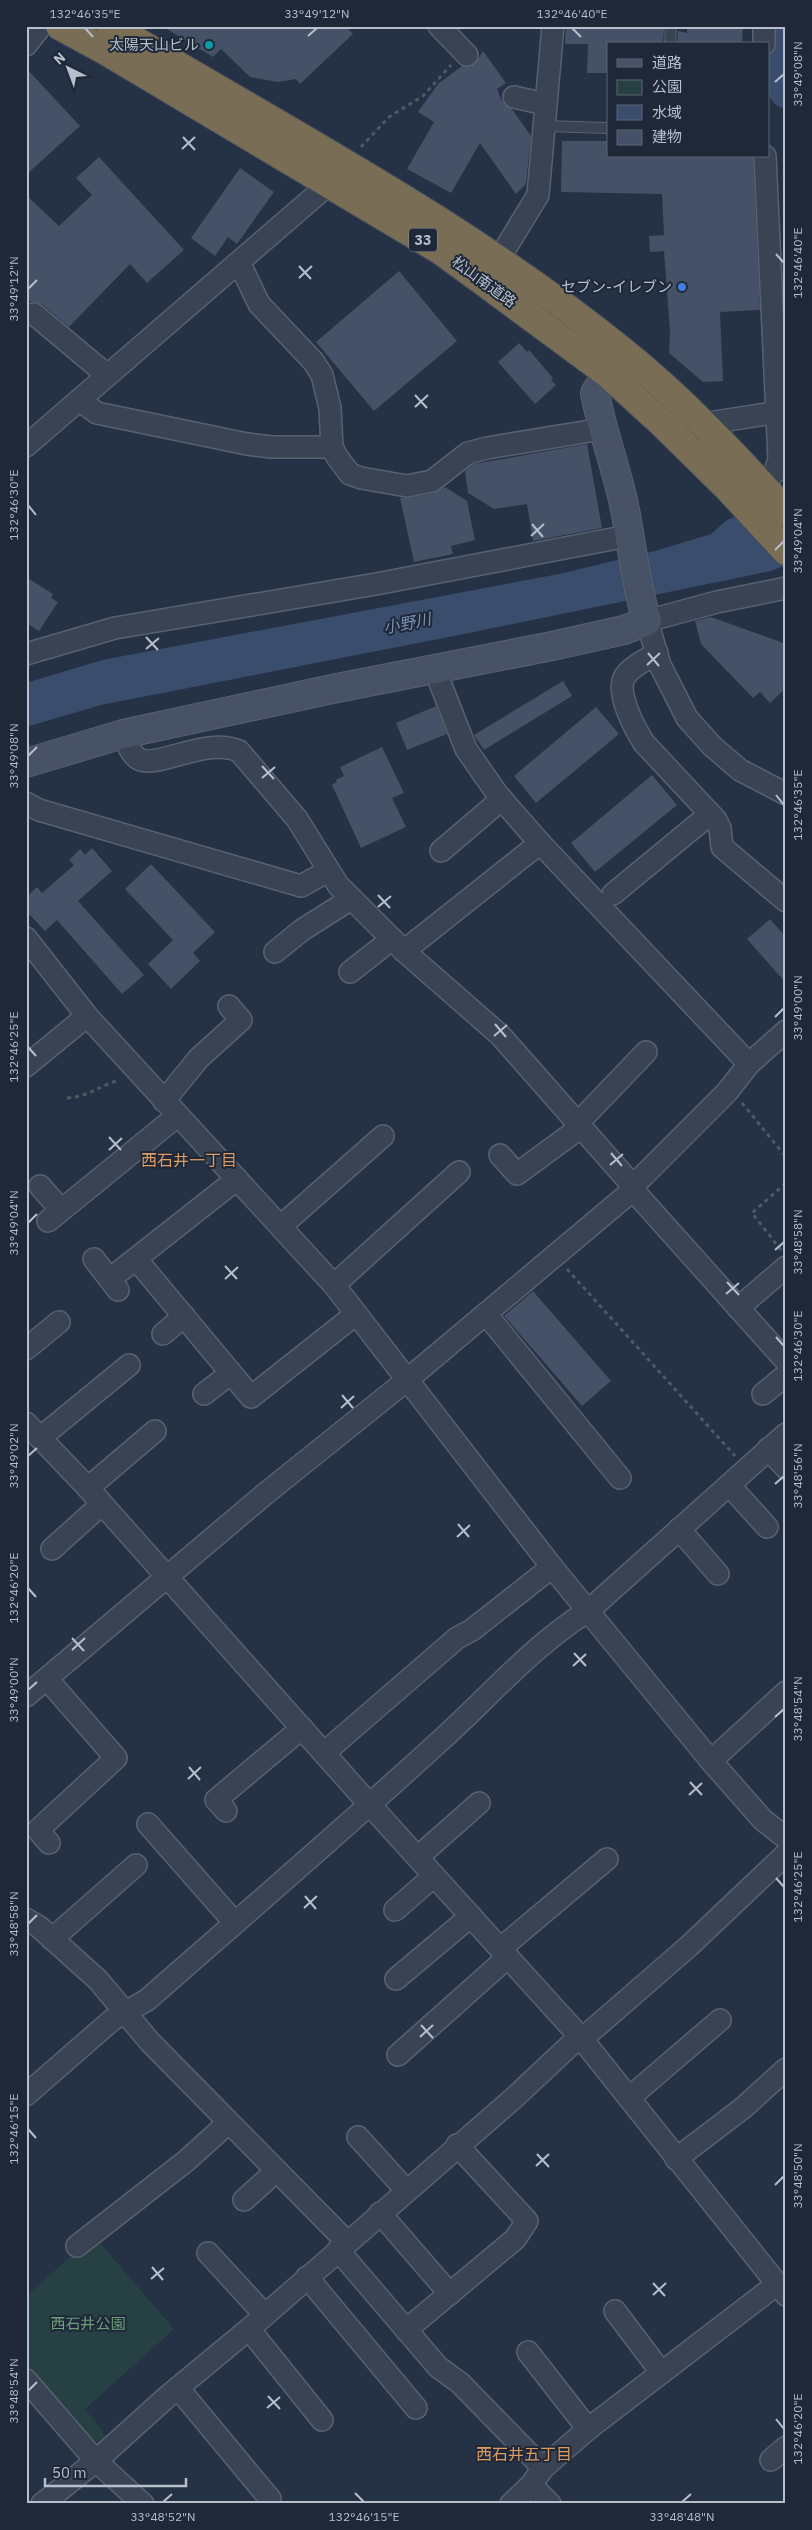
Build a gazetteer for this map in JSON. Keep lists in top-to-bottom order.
{
  "streets": {
    "highway": ["33", "松山南道路"]
  },
  "districts": ["西石井一丁目", "西石井五丁目"],
  "water": ["小野川"],
  "parks": ["西石井公園"],
  "places": ["太陽天山ビル", "セブン-イレブン"],
  "legend": [
    "道路",
    "公園",
    "水域",
    "建物"
  ],
  "scale_bar": "50 m",
  "north": "top left",
  "coordinates": [
    "132°46'35\"E",
    "33°49'12\"N",
    "132°46'40\"E",
    "33°49'08\"N",
    "132°46'30\"E",
    "33°49'04\"N",
    "33°49'00\"N",
    "132°46'25\"E",
    "33°48'58\"N",
    "33°49'02\"N",
    "33°48'56\"N",
    "132°46'20\"E",
    "33°48'54\"N",
    "132°46'15\"E",
    "33°48'50\"N",
    "33°48'52\"N",
    "33°48'48\"N"
  ]
}
